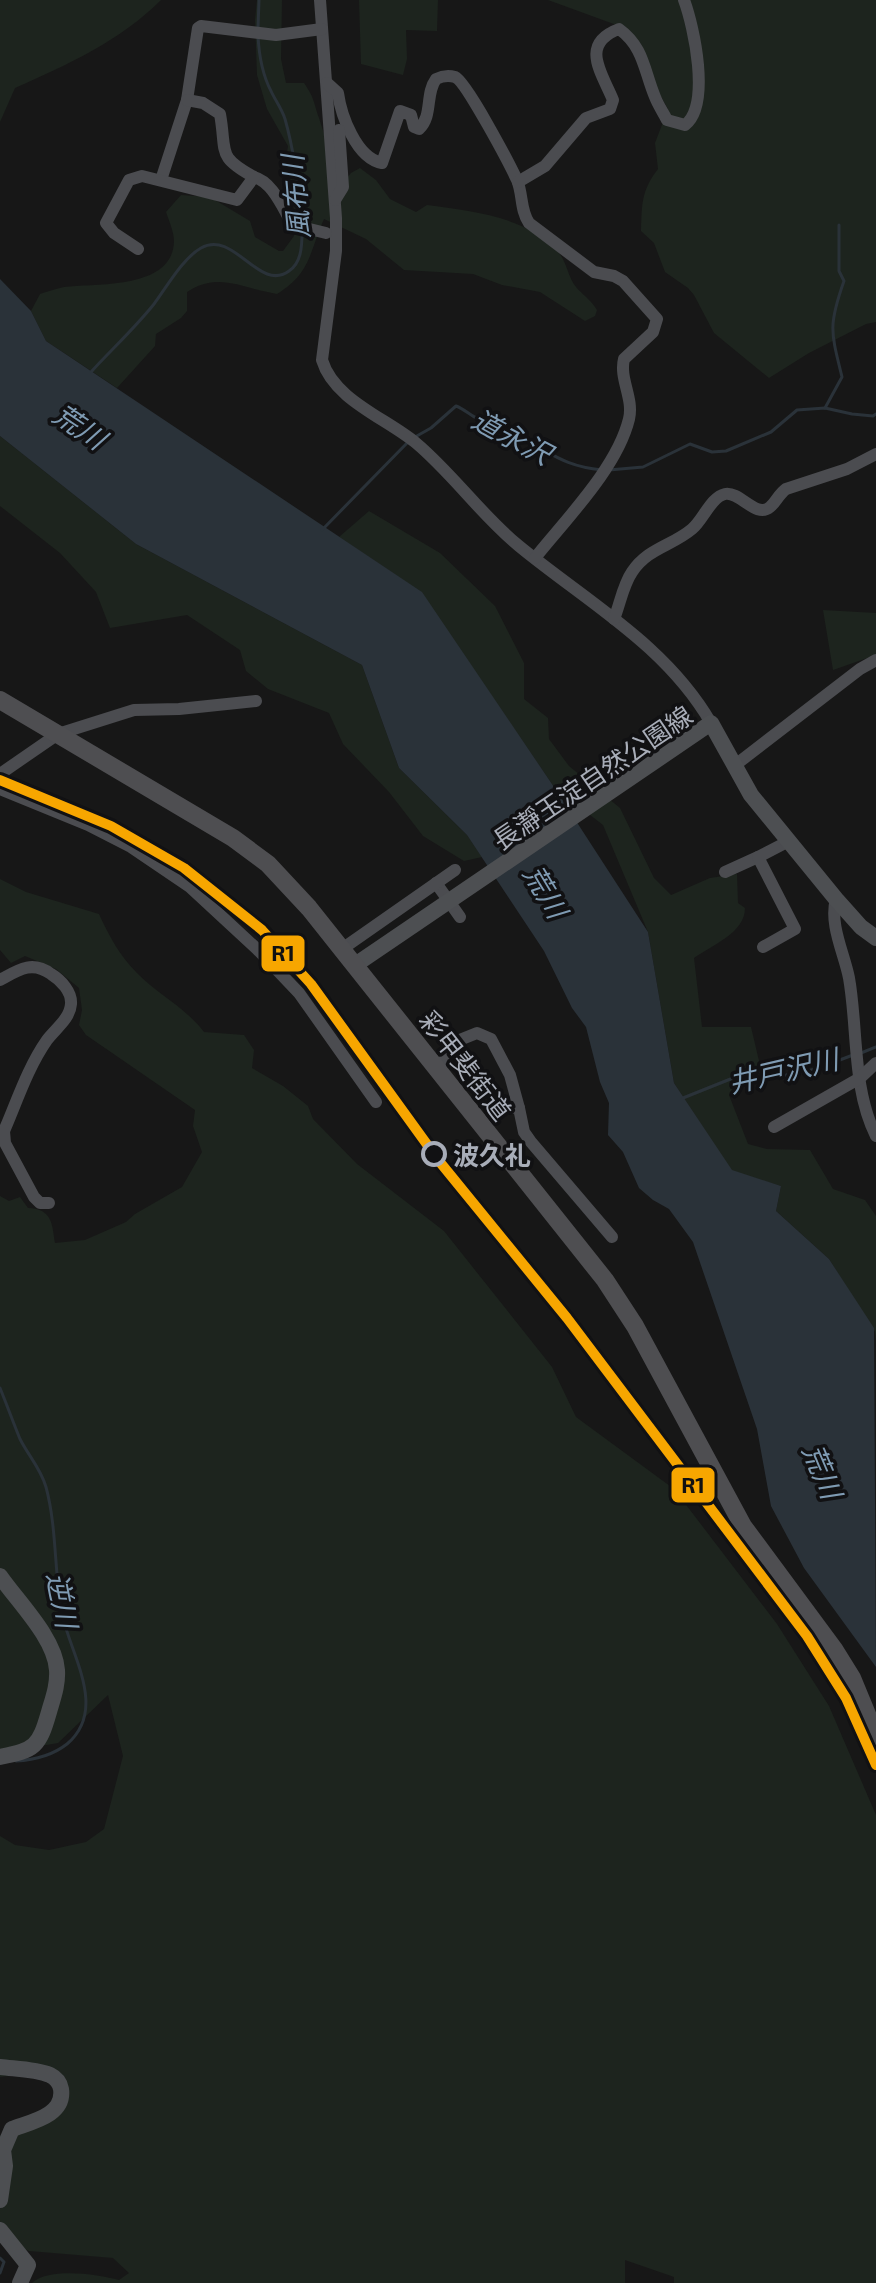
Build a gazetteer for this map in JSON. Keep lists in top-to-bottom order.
{
  "streets": {
    "highway": ["彩甲斐街道"],
    "main road": ["長瀞玉淀自然公園線"]
  },
  "crossings": [
    ["長瀞玉淀自然公園線", "彩甲斐街道"]
  ],
  "water": [
    "風布川",
    "荒川",
    "道永沢",
    "井戸沢川",
    "逆川"
  ],
  "places": ["波久礼"],
  "lines": ["transit line R1"]
}
